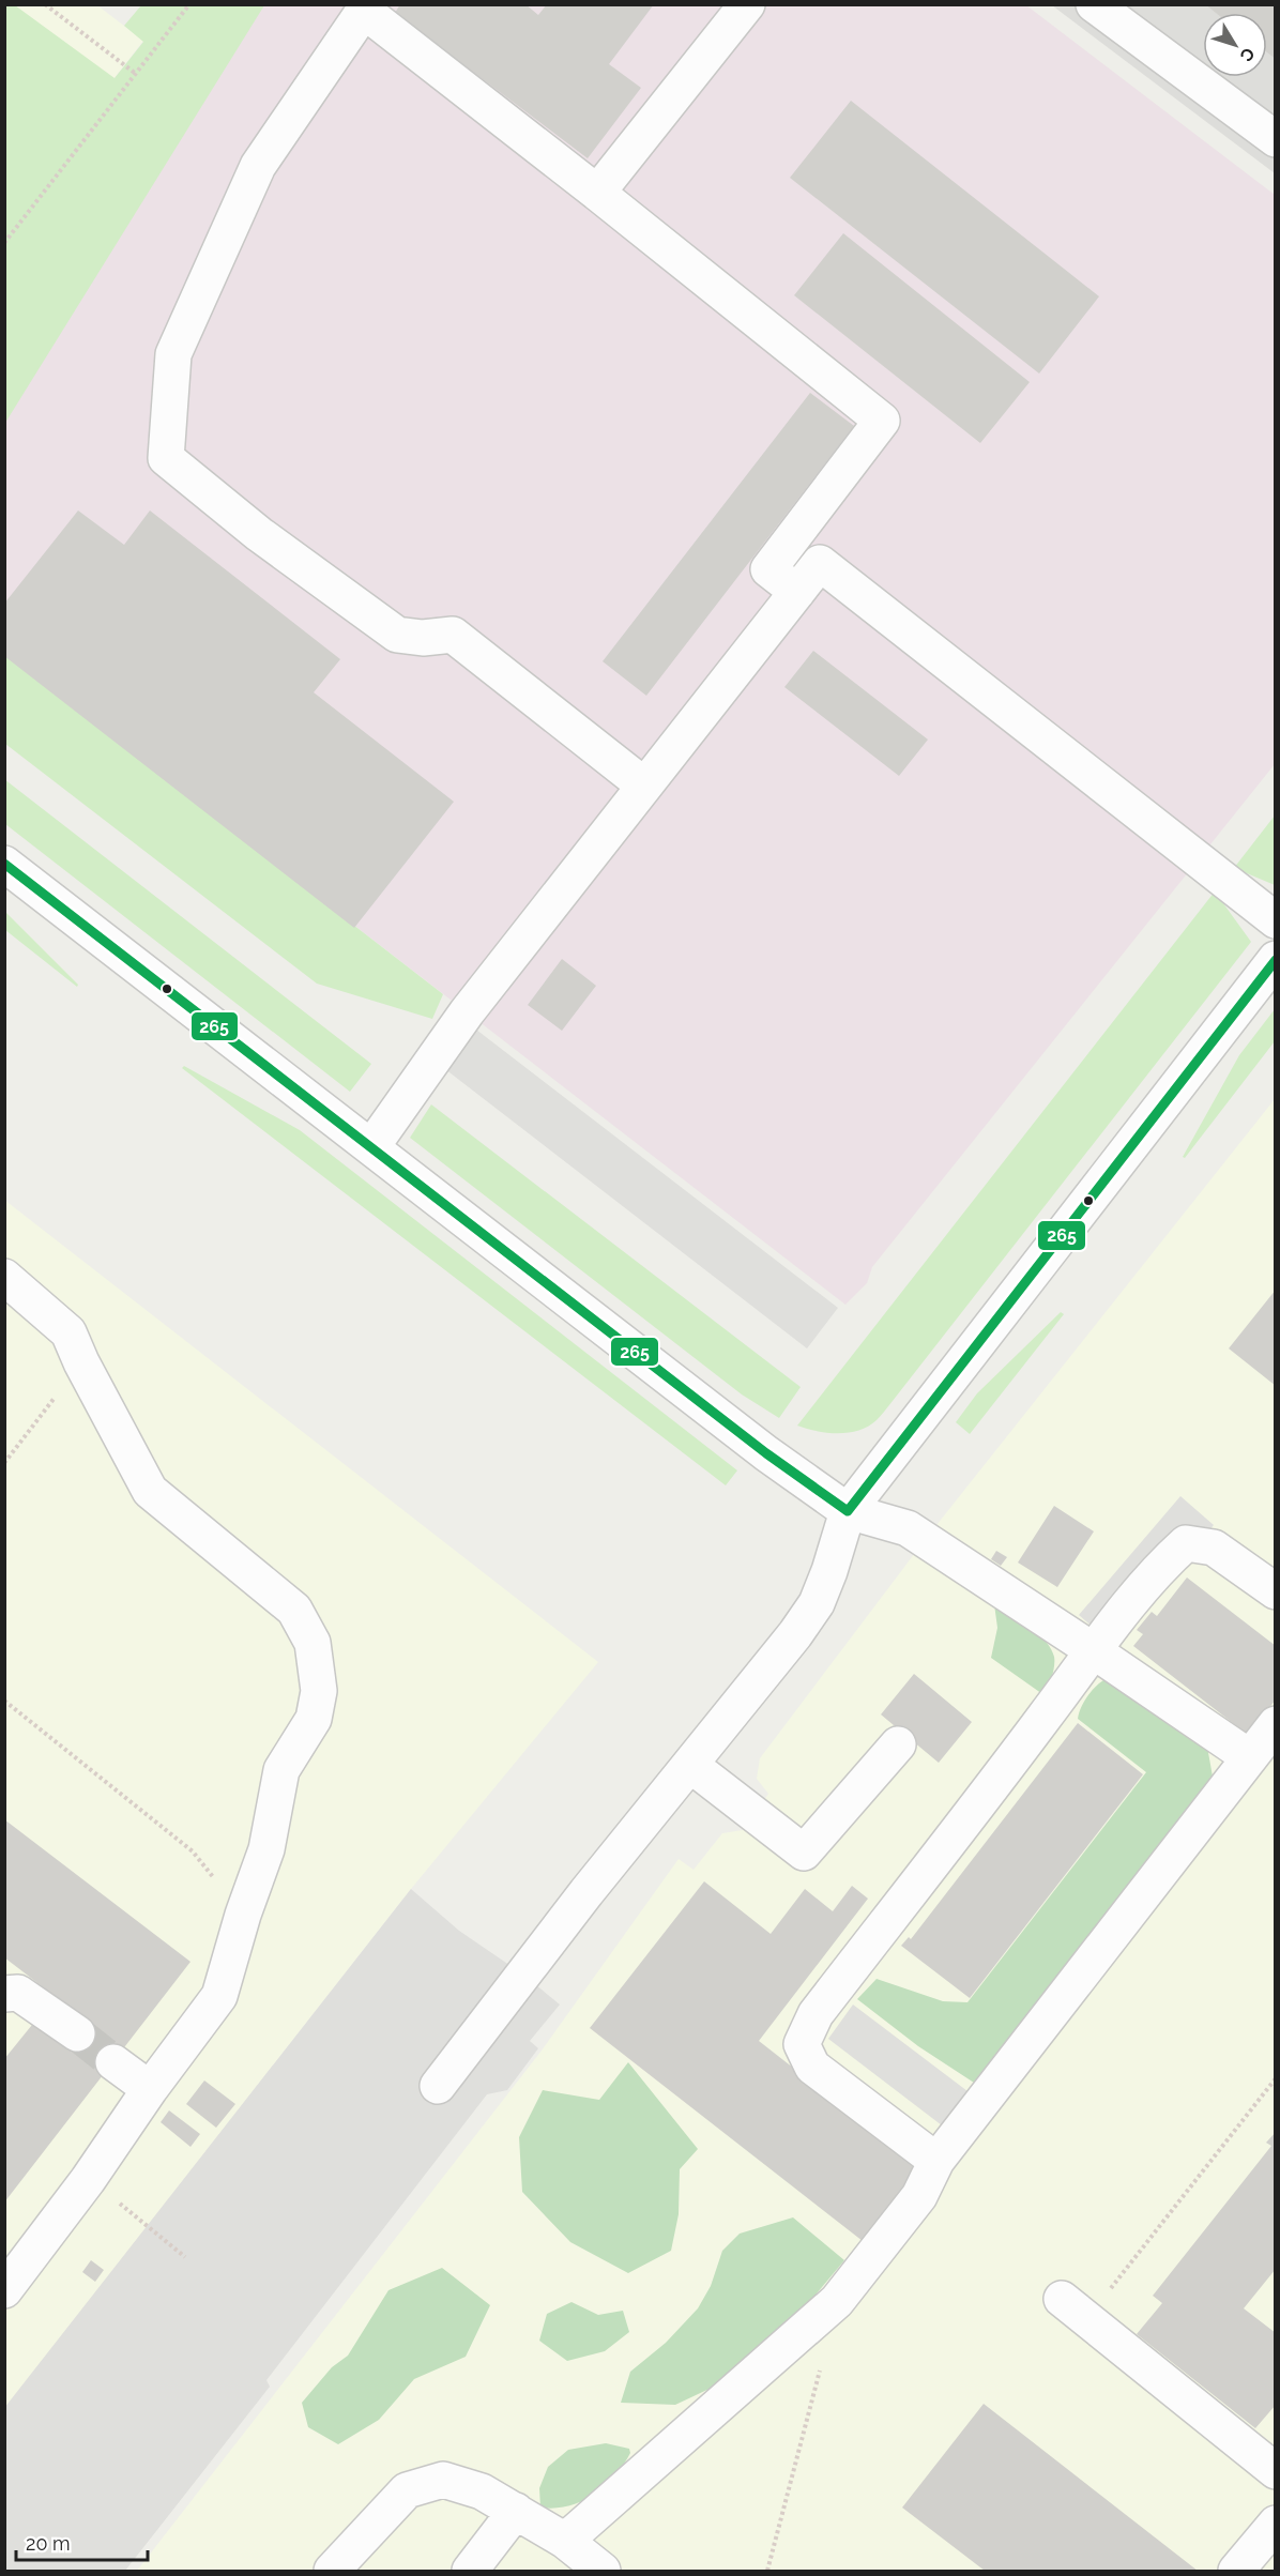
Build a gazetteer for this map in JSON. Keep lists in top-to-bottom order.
{
  "lines": ["transit line 265"],
  "scale_bar": "20 m",
  "north": "bottom right"
}
